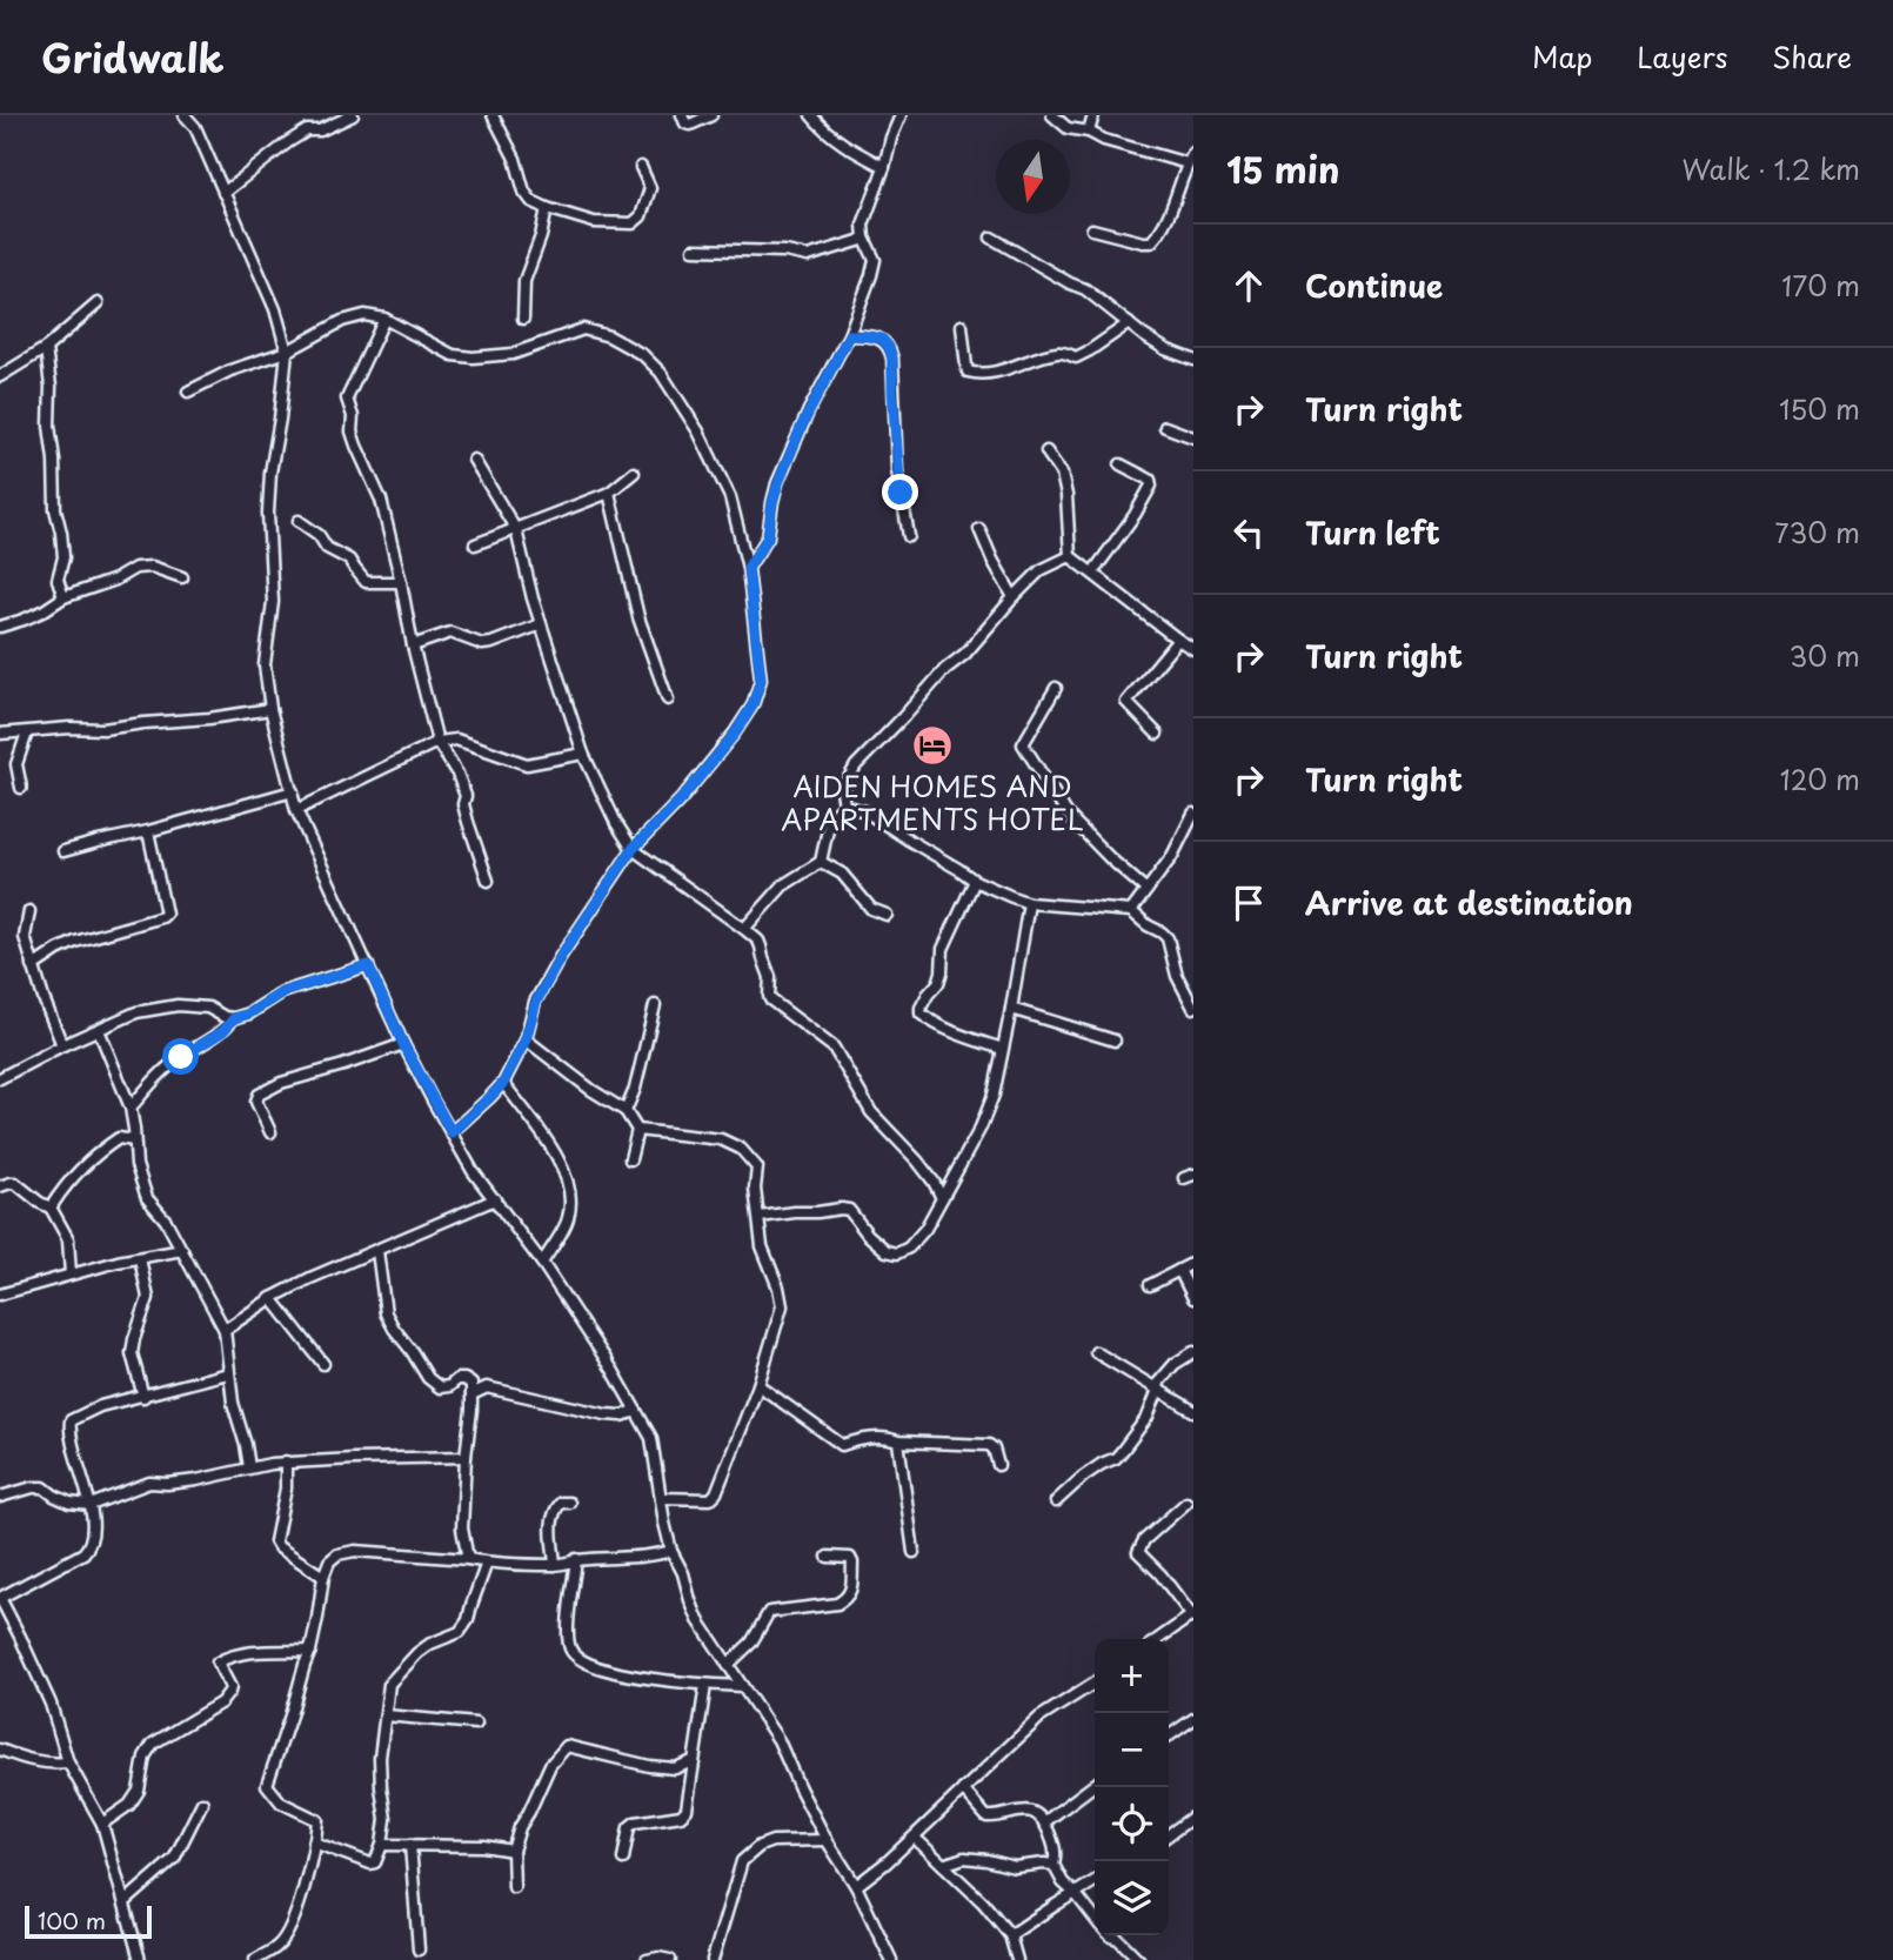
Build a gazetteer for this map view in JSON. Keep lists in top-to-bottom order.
{
  "places": {
    "hotel": ["AIDEN HOMES AND APARTMENTS HOTEL"]
  },
  "scale_bar": "100 m",
  "north": "bottom",
  "page": {
    "header": "Gridwalk",
    "nav": ["Map", "Layers", "Share"],
    "heading": ["15 min", "Walk · 1.2 km"],
    "list": [
      ["Continue", "170 m"],
      ["Turn right", "150 m"],
      ["Turn left", "730 m"],
      ["Turn right", "30 m"],
      ["Turn right", "120 m"],
      "Arrive at destination"
    ],
    "map_buttons": ["+", "−"],
    "scale": "100 m"
  }
}
